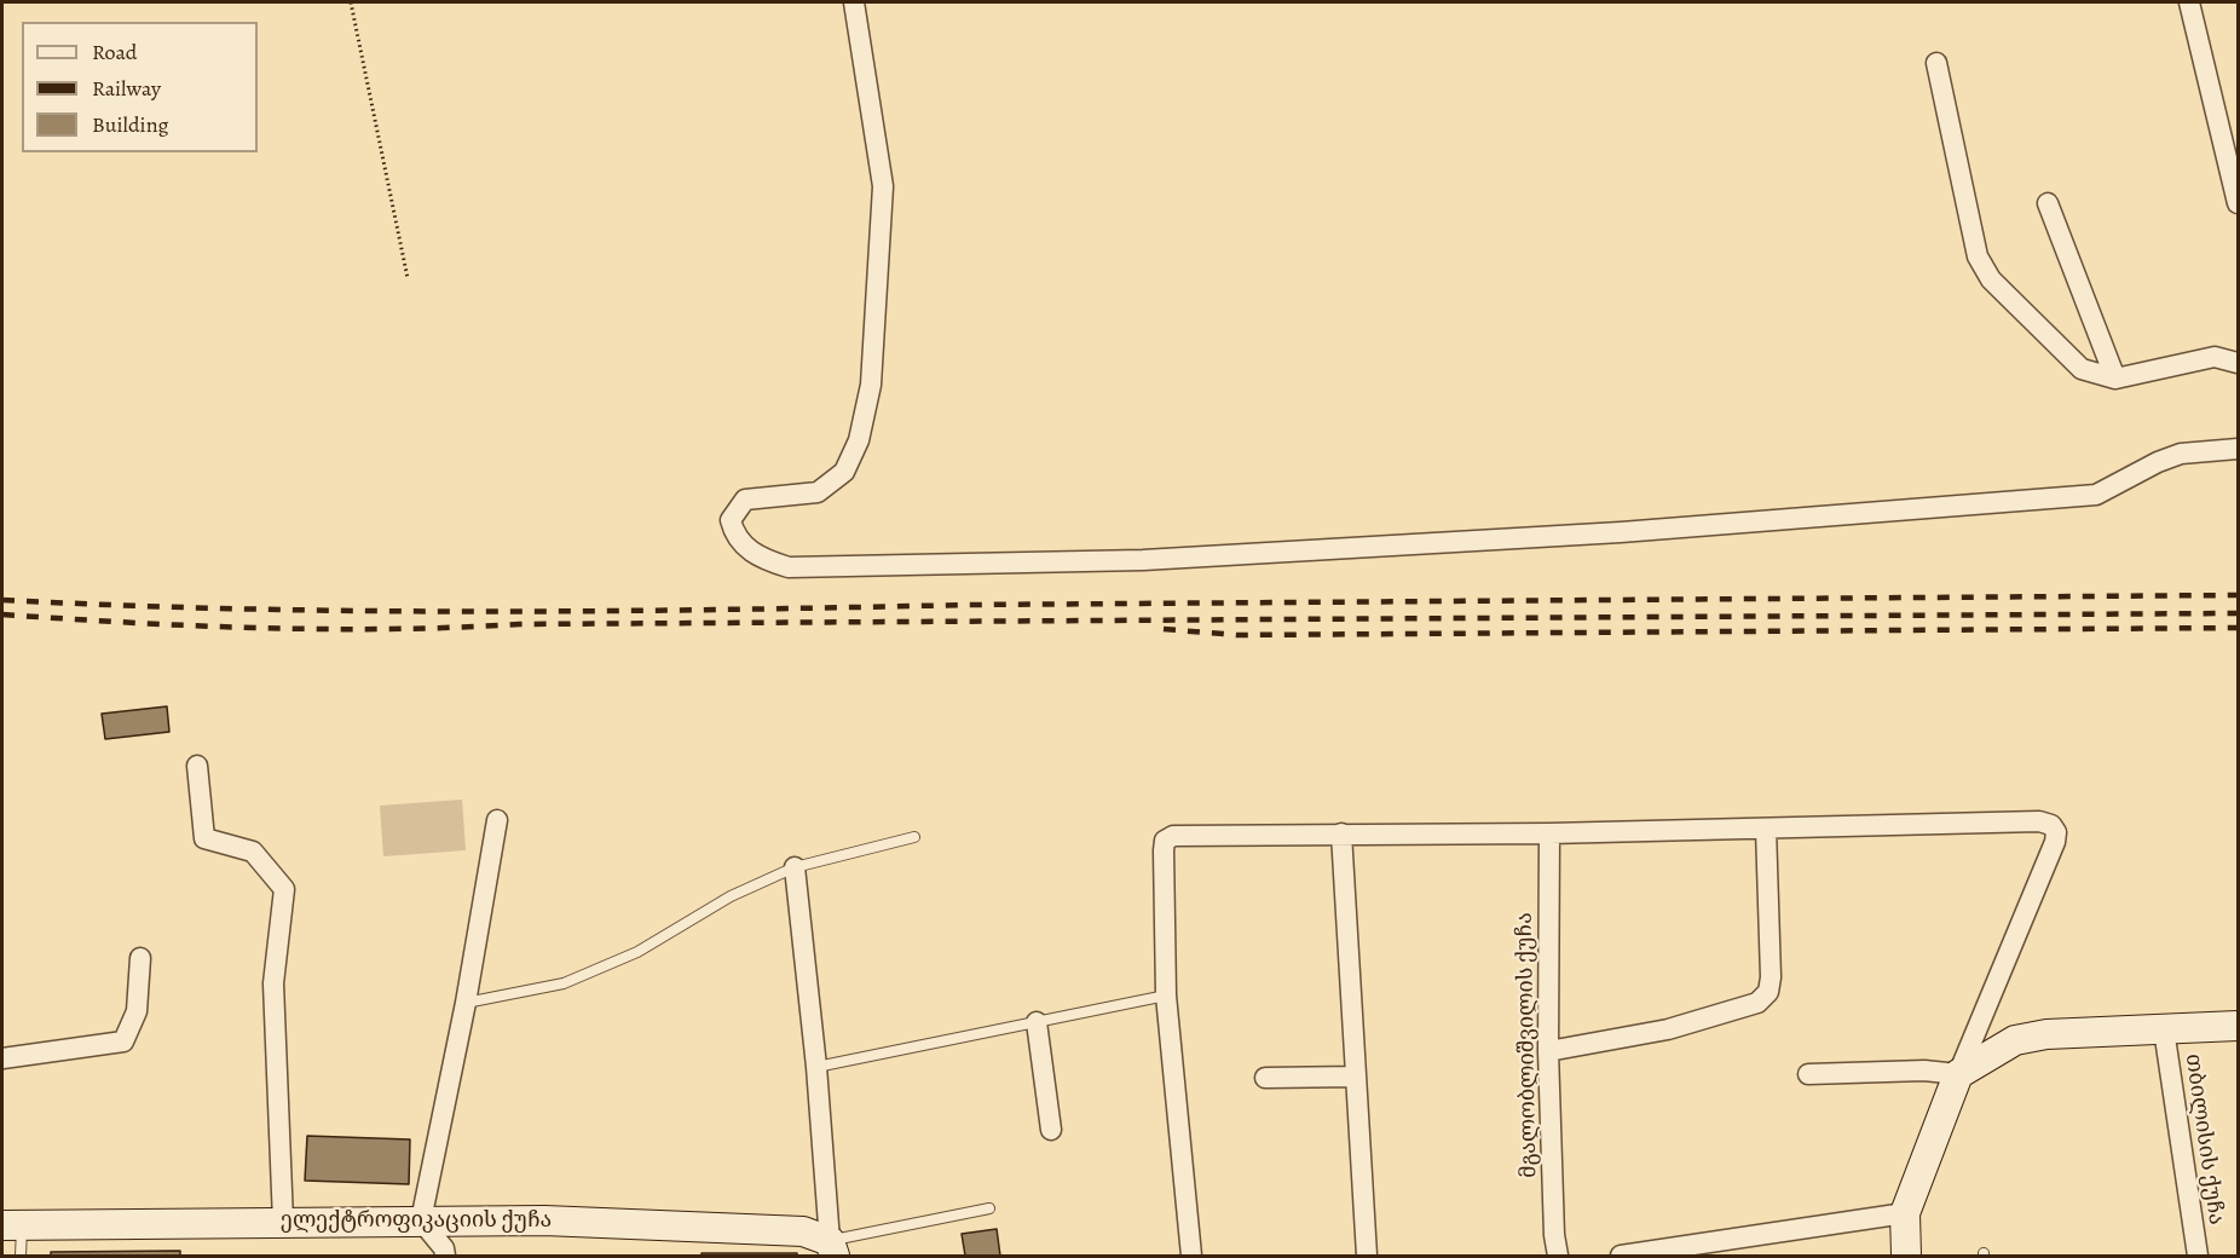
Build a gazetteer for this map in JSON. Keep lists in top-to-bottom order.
{
  "streets": {
    "street": ["მგალობლიშვილის ქუჩა", "თბილისის ქუჩა", "ელექტროფიკაციის ქუჩა"]
  },
  "legend": ["Road", "Railway", "Building"]
}
